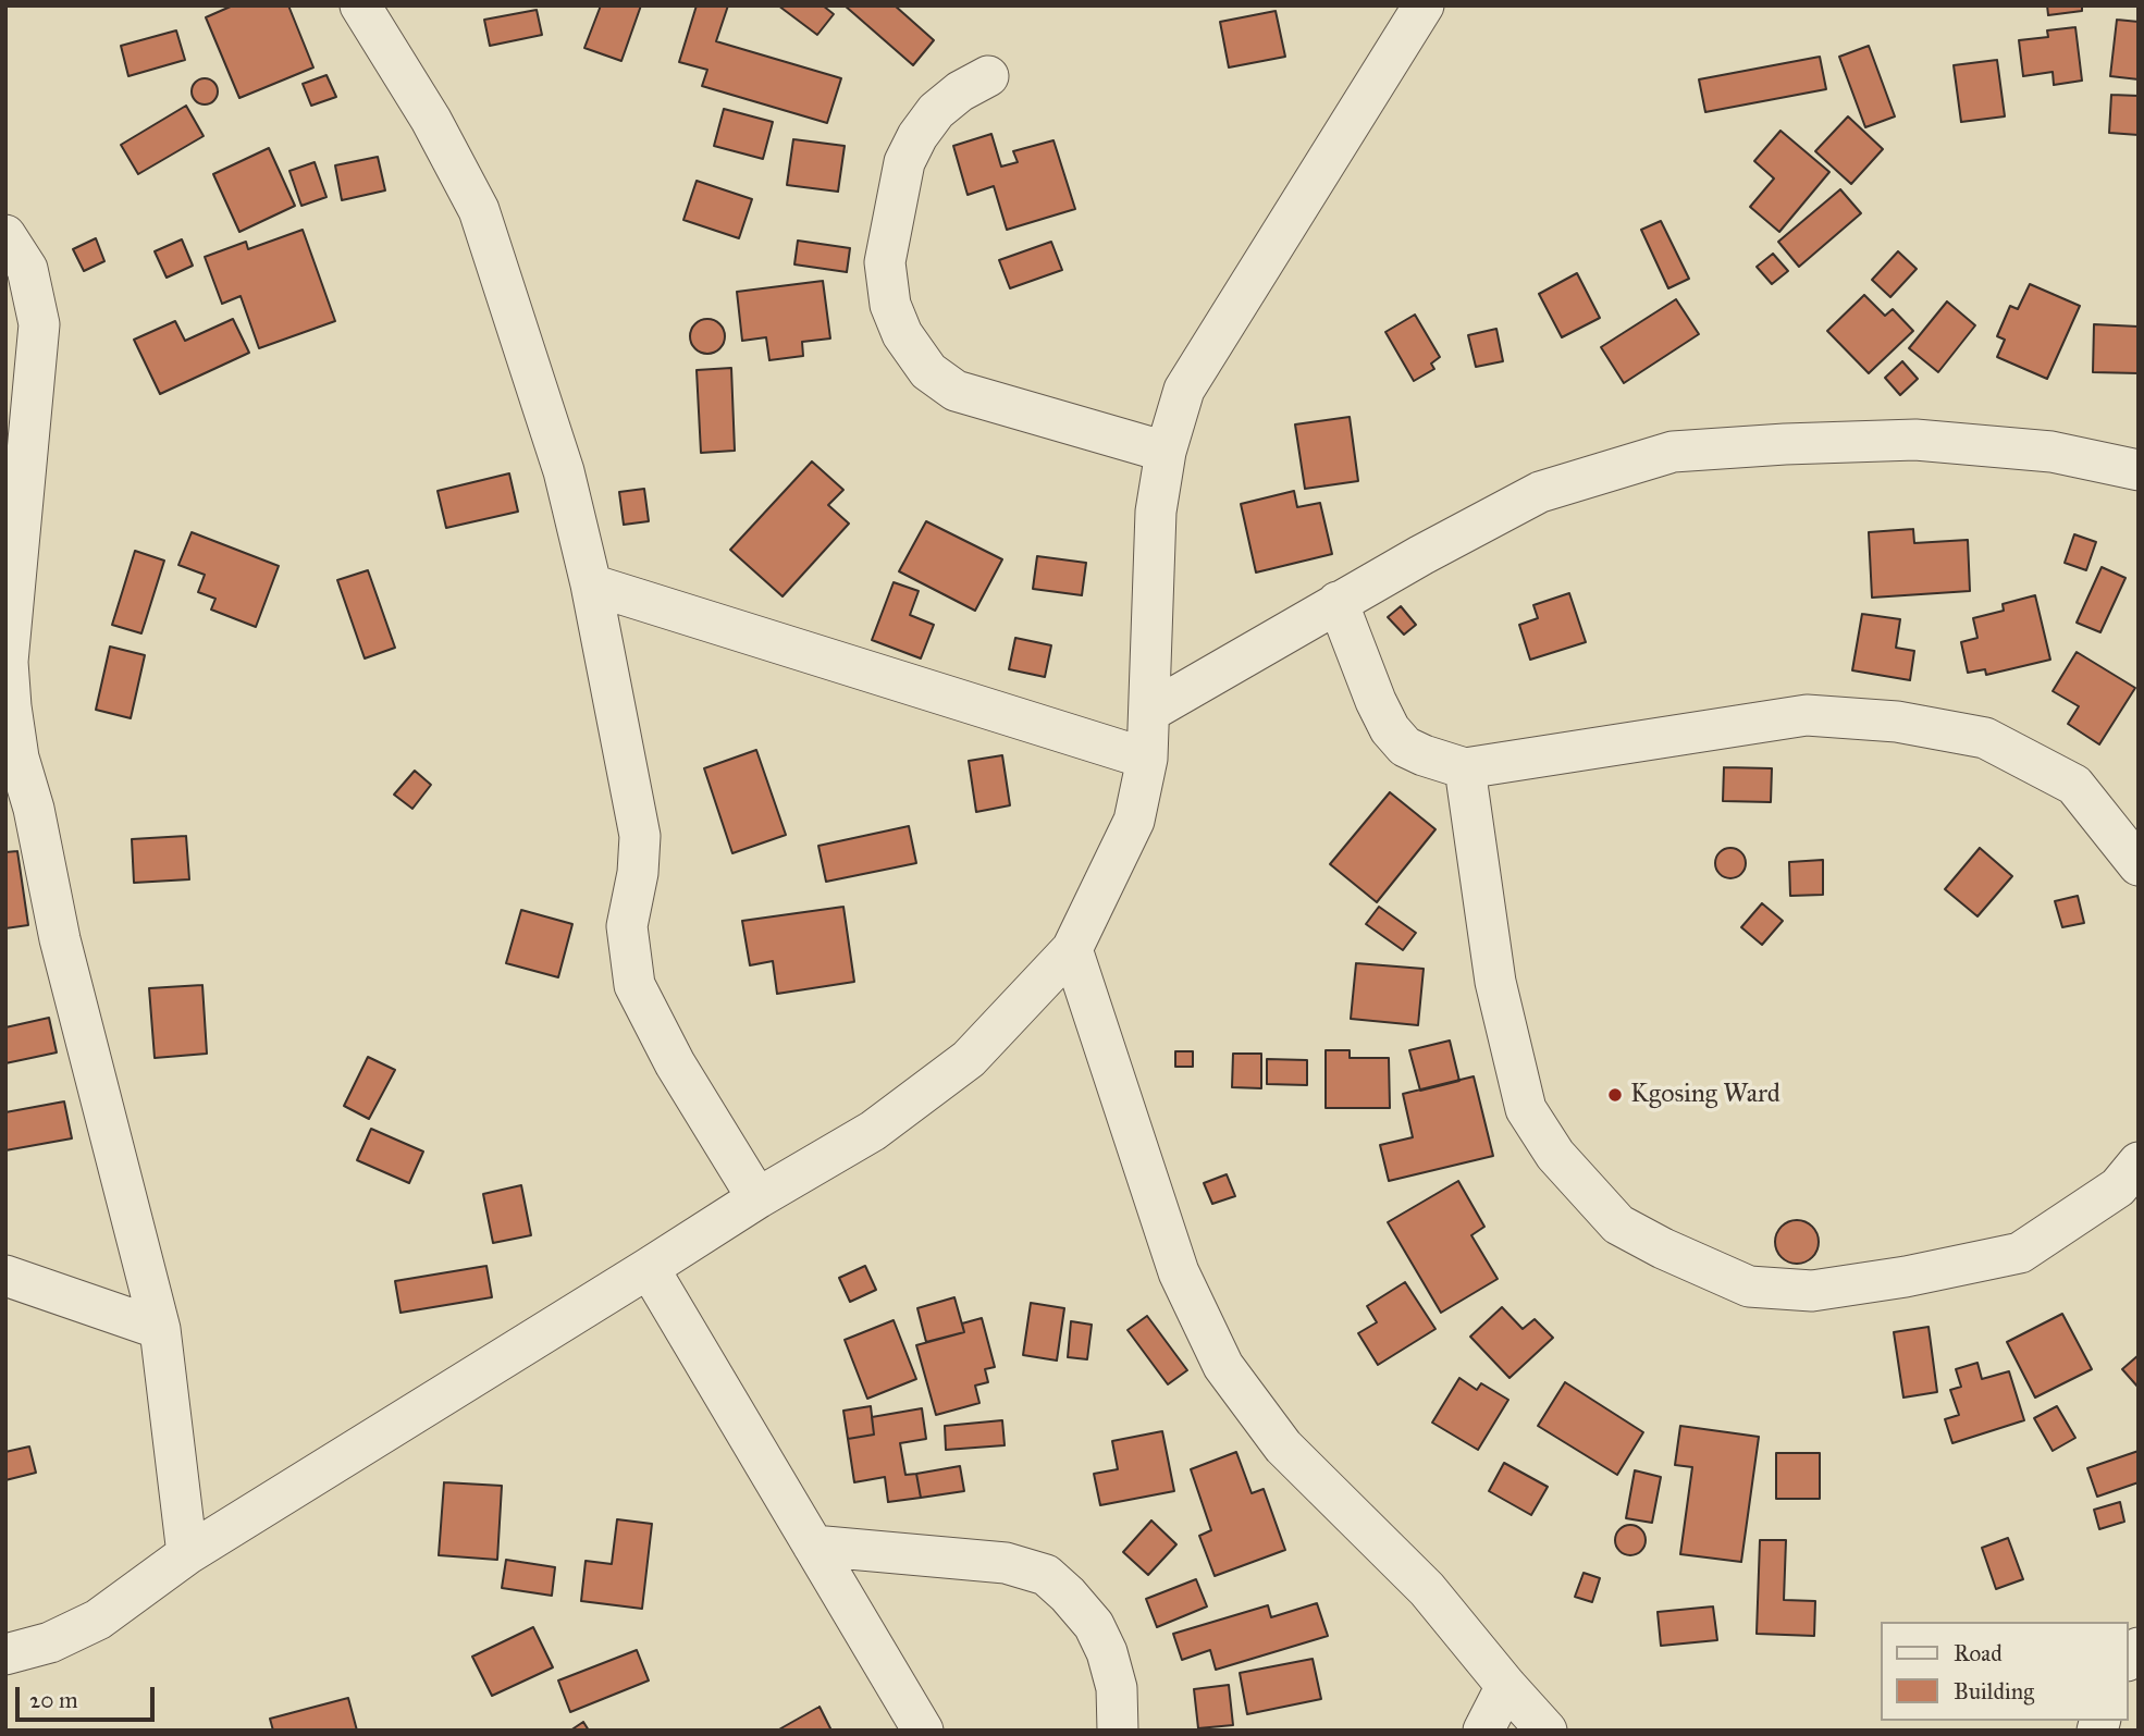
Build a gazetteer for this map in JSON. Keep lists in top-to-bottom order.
{
  "places": ["Kgosing Ward"],
  "legend": ["Road", "Building"],
  "scale_bar": "20 m"
}
